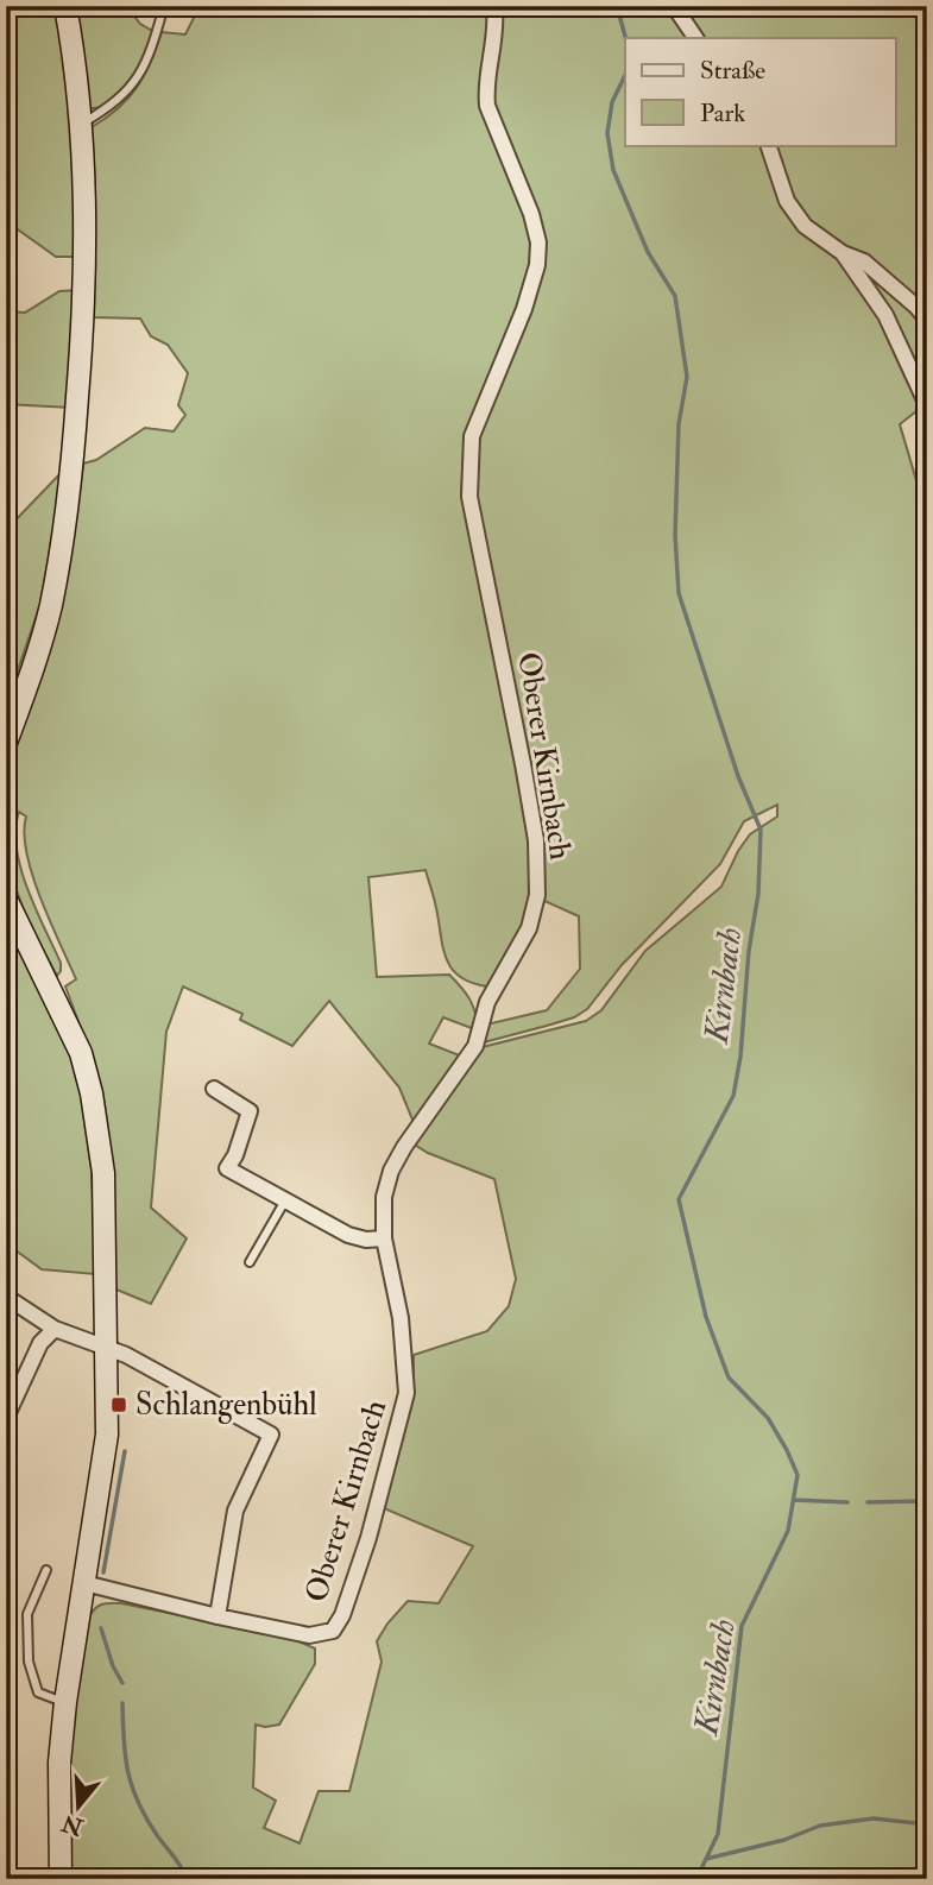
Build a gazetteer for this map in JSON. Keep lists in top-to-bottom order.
{
  "streets": {
    "street": ["Oberer Kirnbach"]
  },
  "water": ["Kirnbach"],
  "places": {
    "transit": ["Schlangenbühl"]
  },
  "legend": ["Straße", "Park"],
  "north": "bottom"
}
